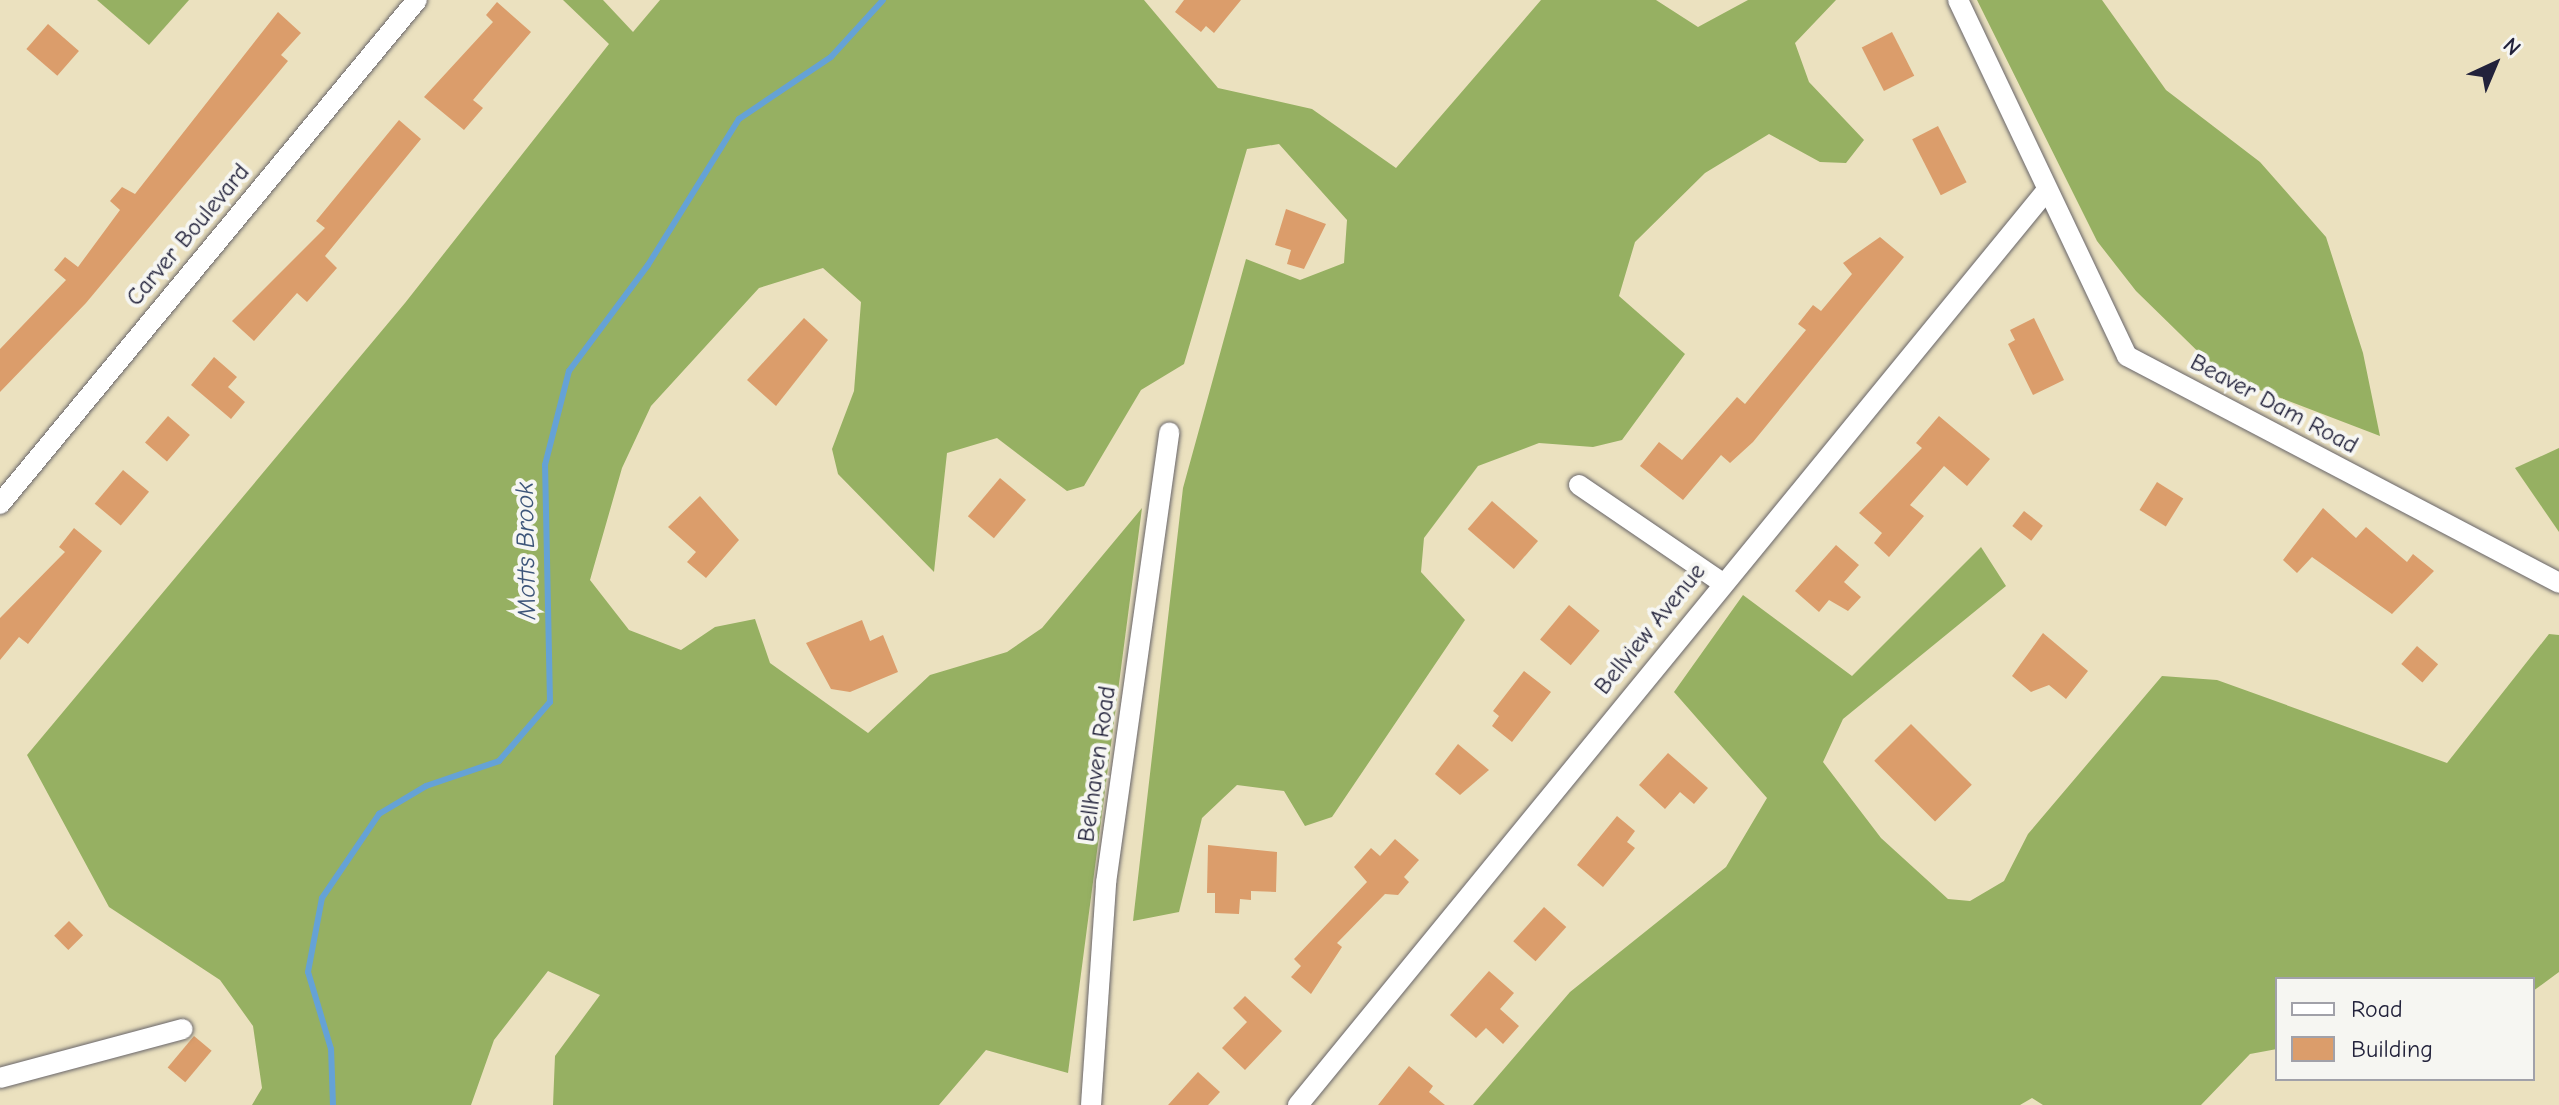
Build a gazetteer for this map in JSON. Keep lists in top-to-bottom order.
{
  "streets": {
    "street": [
      "Carver Boulevard",
      "Beaver Dam Road",
      "Bellview Avenue",
      "Bellhaven Road"
    ]
  },
  "crossings": [
    ["Beaver Dam Road", "Bellview Avenue"]
  ],
  "water": ["Motts Brook"],
  "legend": ["Road", "Building"],
  "north": "top right"
}
